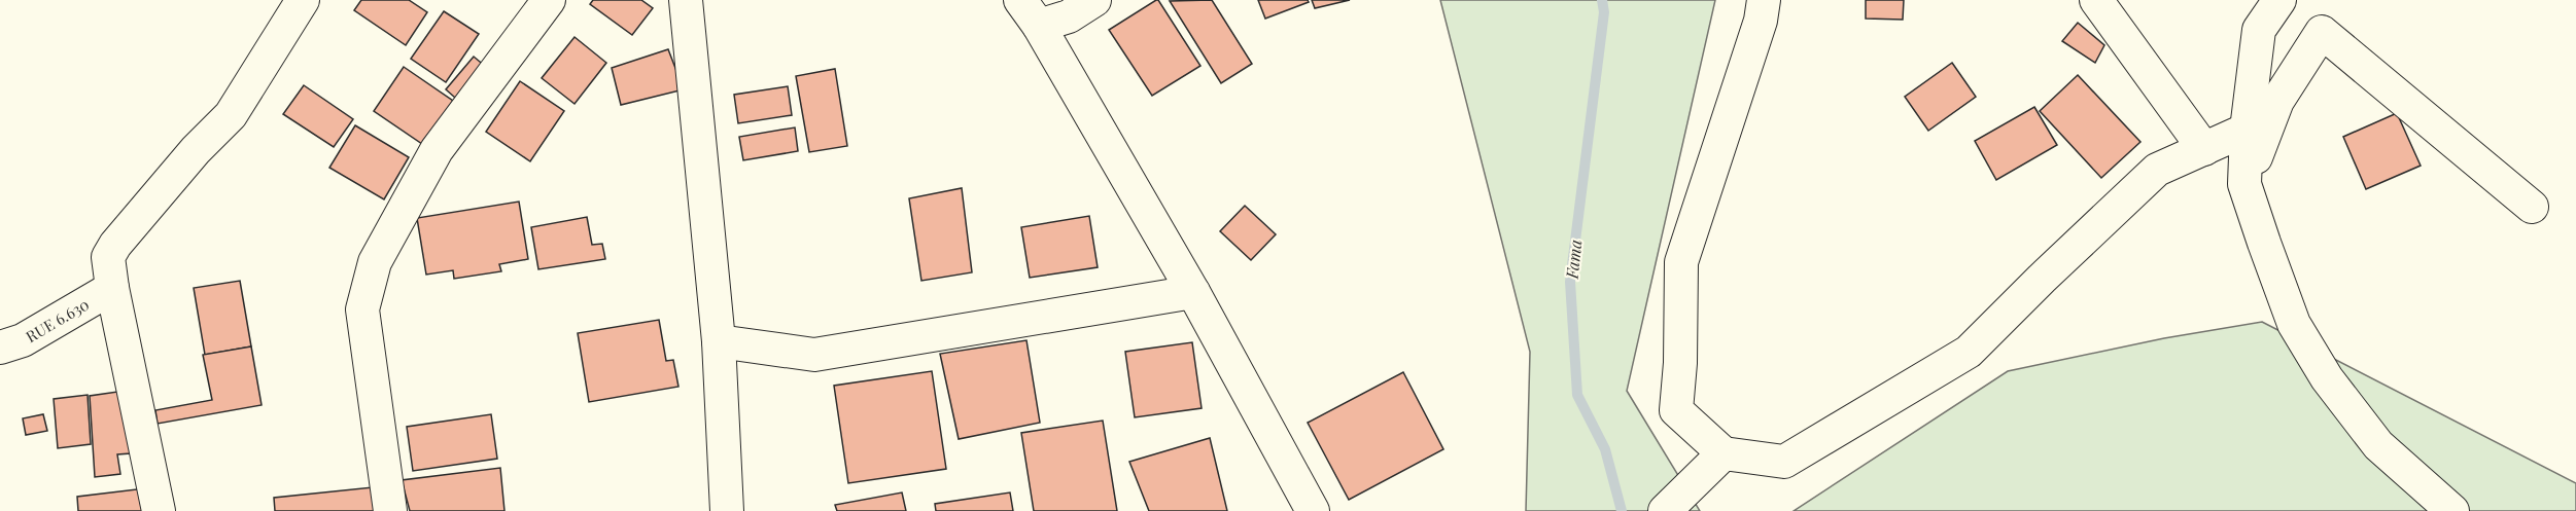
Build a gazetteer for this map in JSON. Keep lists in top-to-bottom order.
{
  "streets": {
    "street": ["RUE 6.630"]
  },
  "water": ["Fama"]
}
